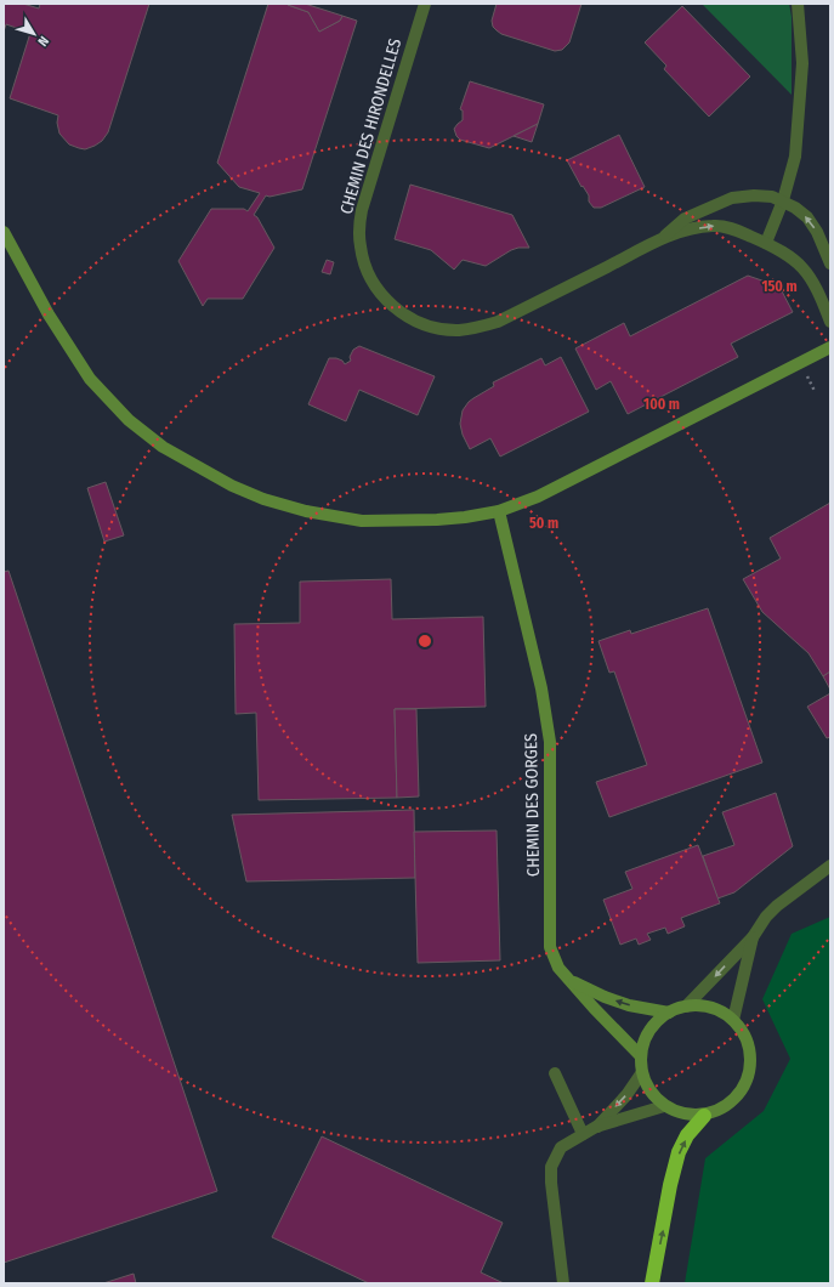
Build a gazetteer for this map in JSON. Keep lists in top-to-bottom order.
{
  "streets": {
    "main road": ["CHEMIN DES GORGES"],
    "street": ["CHEMIN DES HIRONDELLES"]
  },
  "north": "bottom right",
  "rings": ["150 m", "100 m", "50 m"]
}
